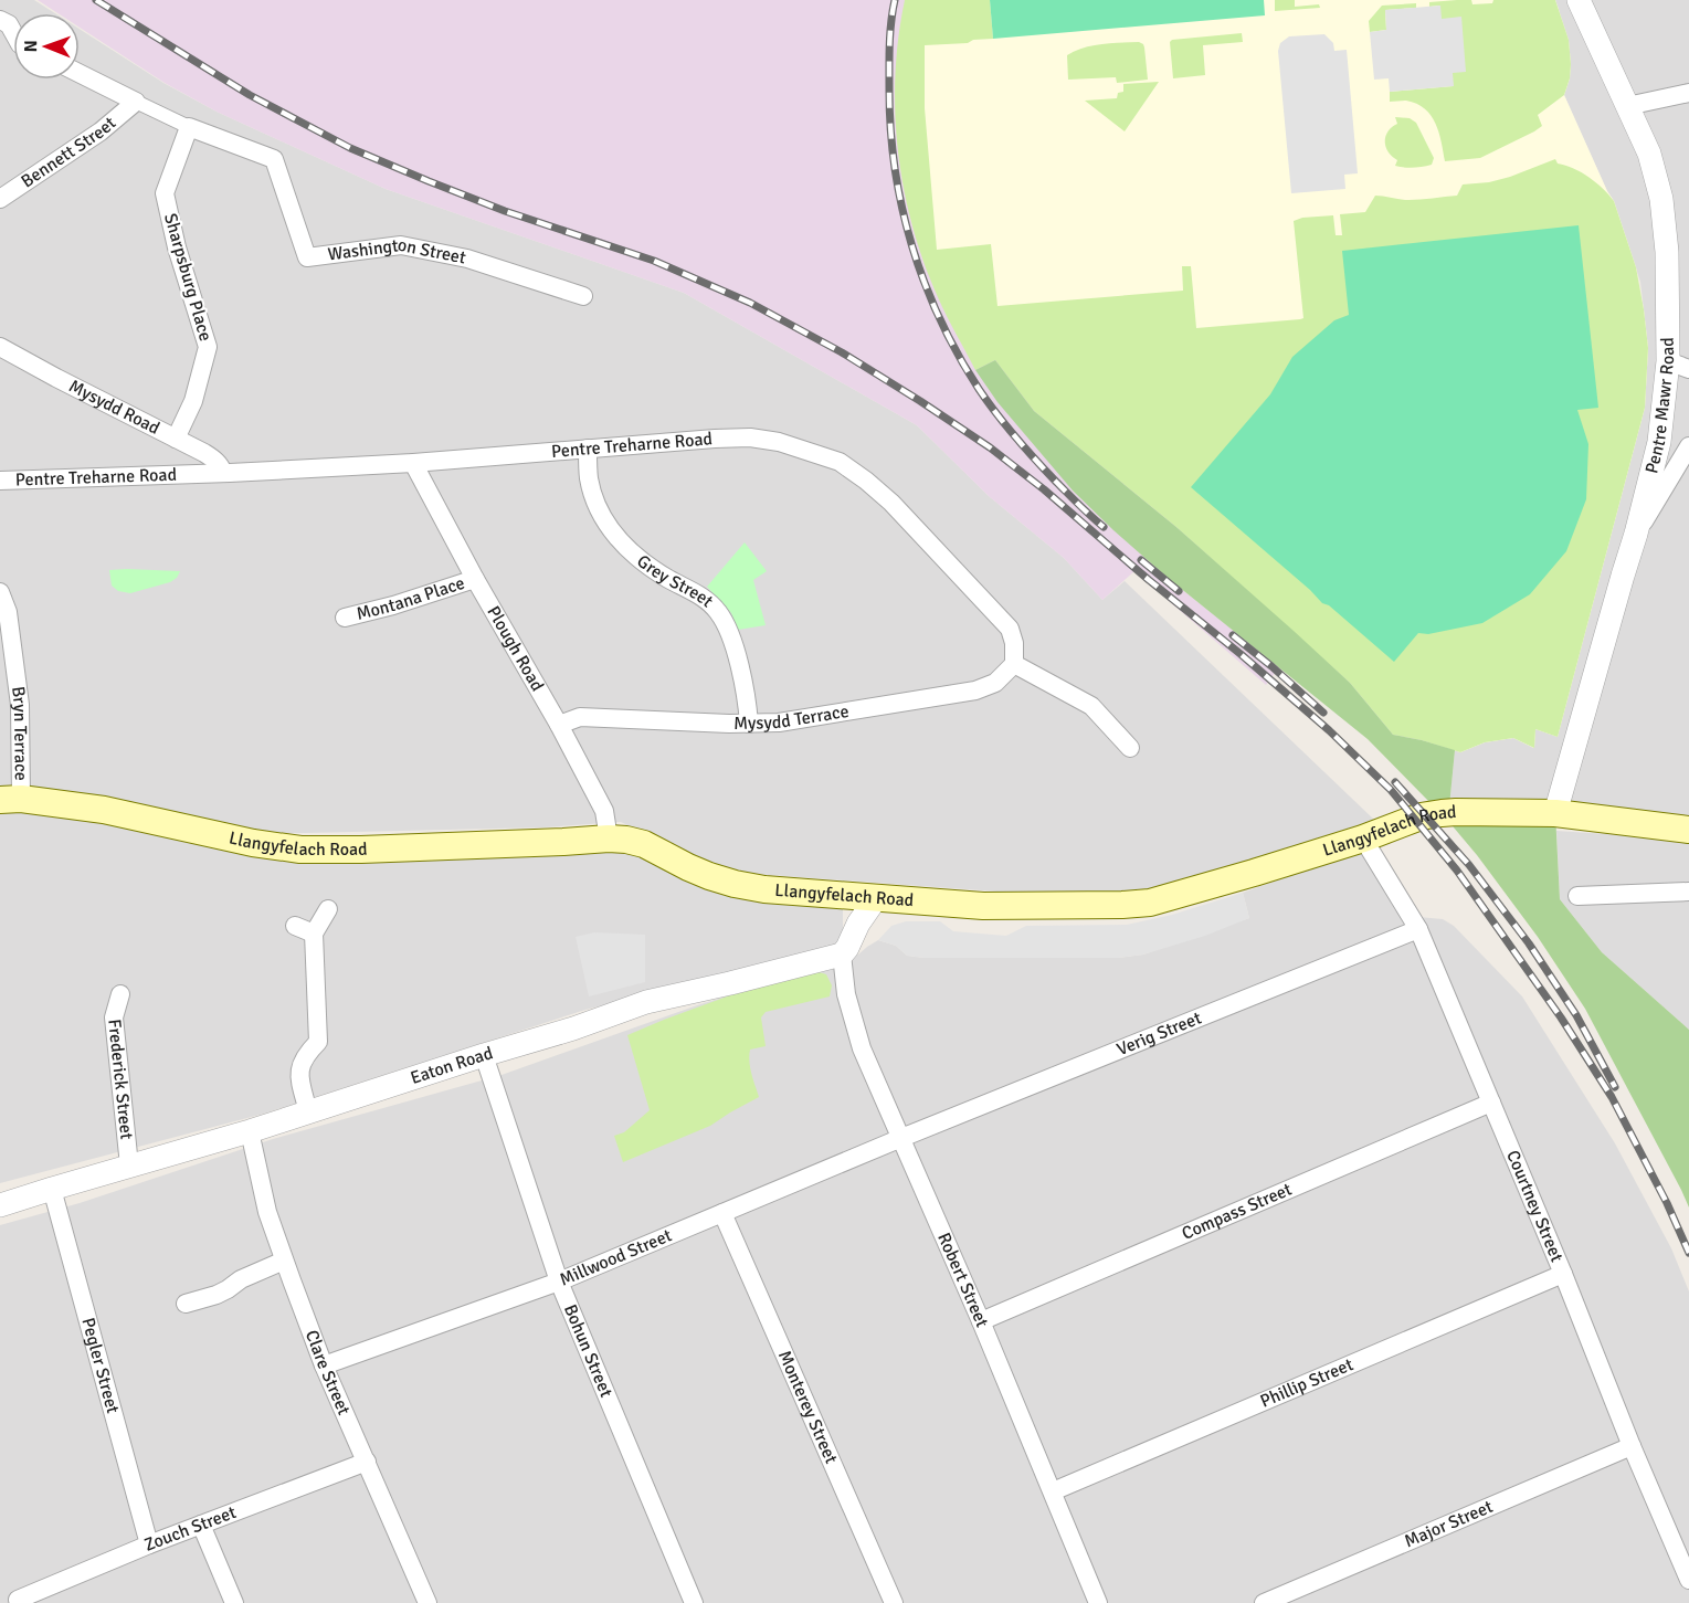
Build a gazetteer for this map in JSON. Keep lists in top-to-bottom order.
{
  "streets": {
    "main road": ["Llangyfelach Road"],
    "street": [
      "Bennett Street",
      "Washington Street",
      "Sharpsburg Place",
      "Pentre Mawr Road",
      "Mysydd Road",
      "Pentre Treharne Road",
      "Grey Street",
      "Montana Place",
      "Plough Road",
      "Mysydd Terrace",
      "Bryn Terrace",
      "Verig Street",
      "Eaton Road",
      "Frederick Street",
      "Courtney Street",
      "Compass Street",
      "Millwood Street",
      "Robert Street",
      "Bohun Street",
      "Pegler Street",
      "Clare Street",
      "Phillip Street",
      "Monterey Street",
      "Major Street",
      "Zouch Street"
    ]
  },
  "crossings": [
    ["Washington Street", "Sharpsburg Place"],
    ["Sharpsburg Place", "Mysydd Road"],
    ["Pentre Mawr Road", "Llangyfelach Road"],
    ["Mysydd Road", "Pentre Treharne Road"],
    ["Pentre Treharne Road", "Grey Street"],
    ["Pentre Treharne Road", "Plough Road"],
    ["Pentre Treharne Road", "Mysydd Terrace"],
    ["Grey Street", "Mysydd Terrace"],
    ["Montana Place", "Plough Road"],
    ["Plough Road", "Mysydd Terrace"],
    ["Plough Road", "Llangyfelach Road"],
    ["Bryn Terrace", "Llangyfelach Road"],
    ["Llangyfelach Road", "Courtney Street"],
    ["Verig Street", "Courtney Street"],
    ["Verig Street", "Millwood Street"],
    ["Verig Street", "Robert Street"],
    ["Eaton Road", "Frederick Street"],
    ["Eaton Road", "Robert Street"],
    ["Eaton Road", "Bohun Street"],
    ["Eaton Road", "Pegler Street"],
    ["Eaton Road", "Clare Street"],
    ["Courtney Street", "Compass Street"],
    ["Courtney Street", "Phillip Street"],
    ["Courtney Street", "Major Street"],
    ["Compass Street", "Robert Street"],
    ["Millwood Street", "Robert Street"],
    ["Millwood Street", "Bohun Street"],
    ["Millwood Street", "Clare Street"],
    ["Millwood Street", "Monterey Street"],
    ["Robert Street", "Phillip Street"],
    ["Pegler Street", "Zouch Street"],
    ["Clare Street", "Zouch Street"]
  ],
  "north": "left"
}
